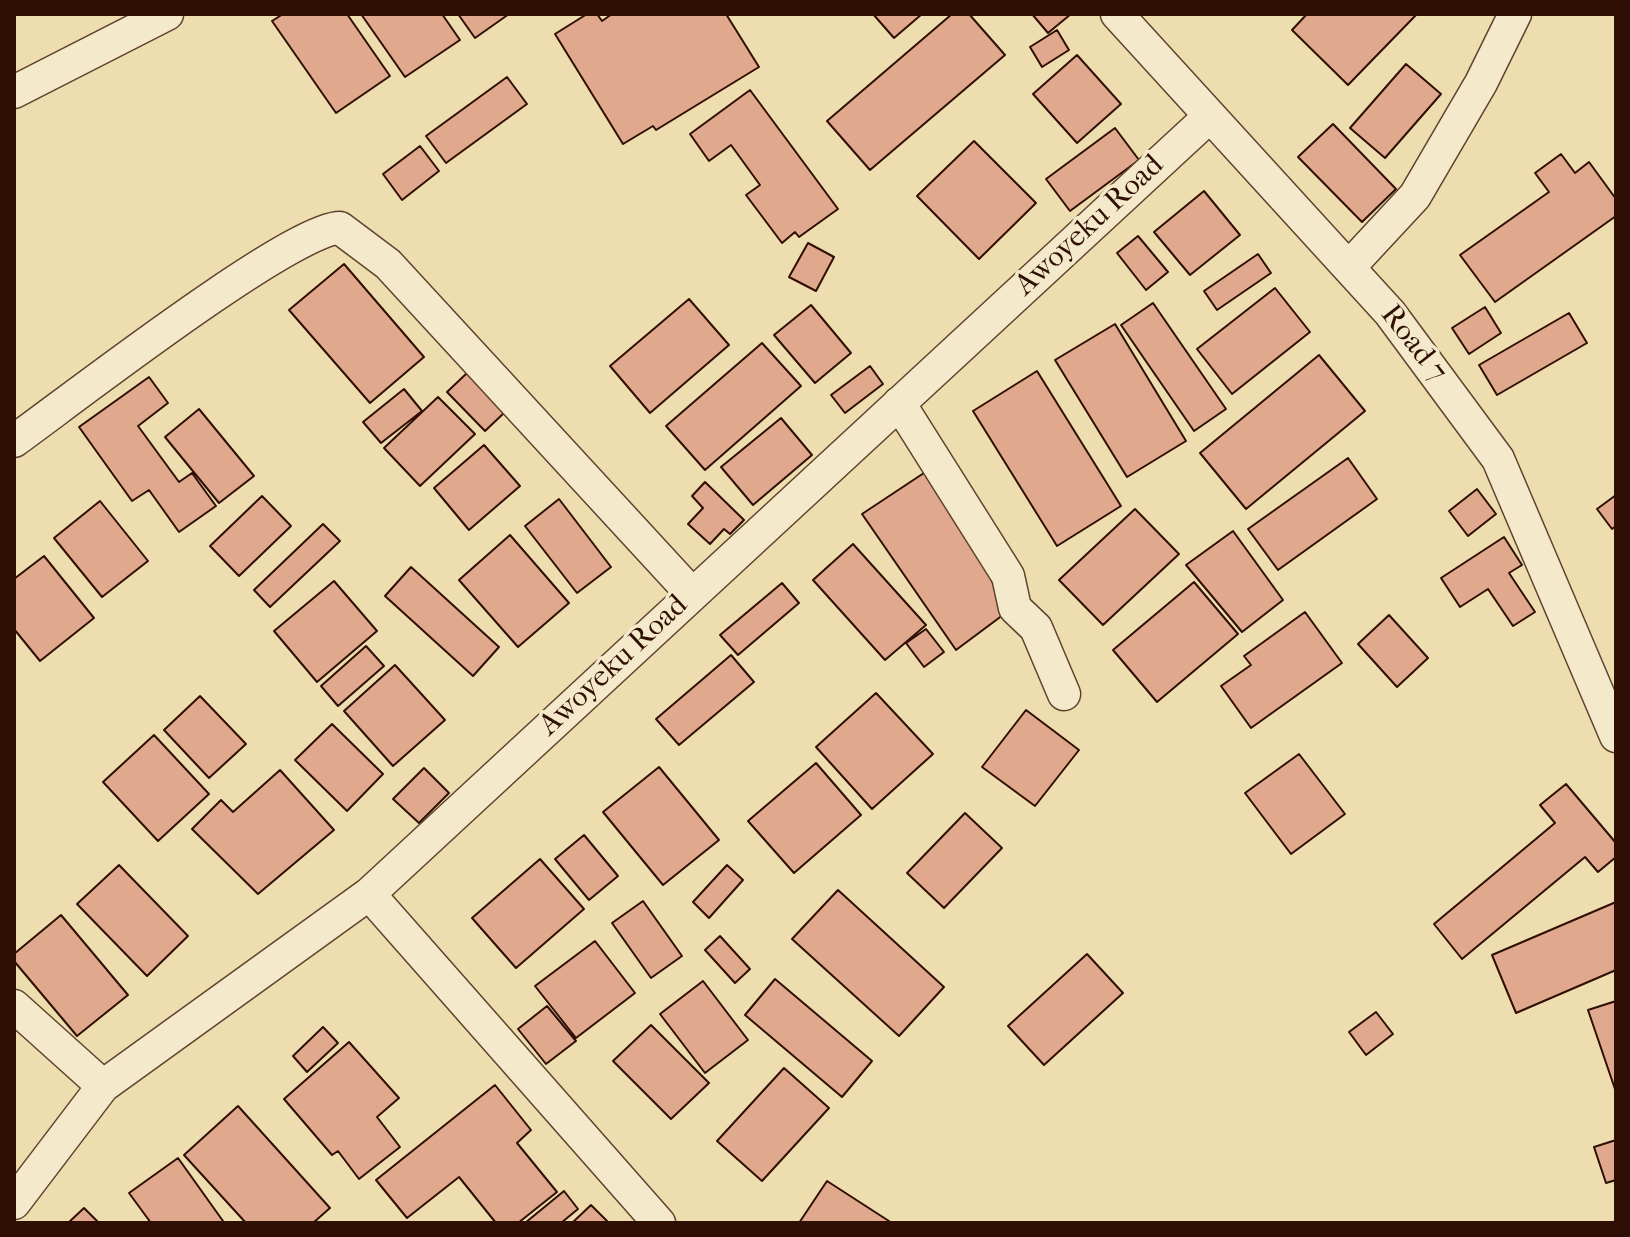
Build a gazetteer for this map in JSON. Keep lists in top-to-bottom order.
{
  "streets": {
    "street": ["Awoyeku Road", "Road 7"]
  },
  "crossings": [
    ["Awoyeku Road", "Road 7"]
  ]
}
